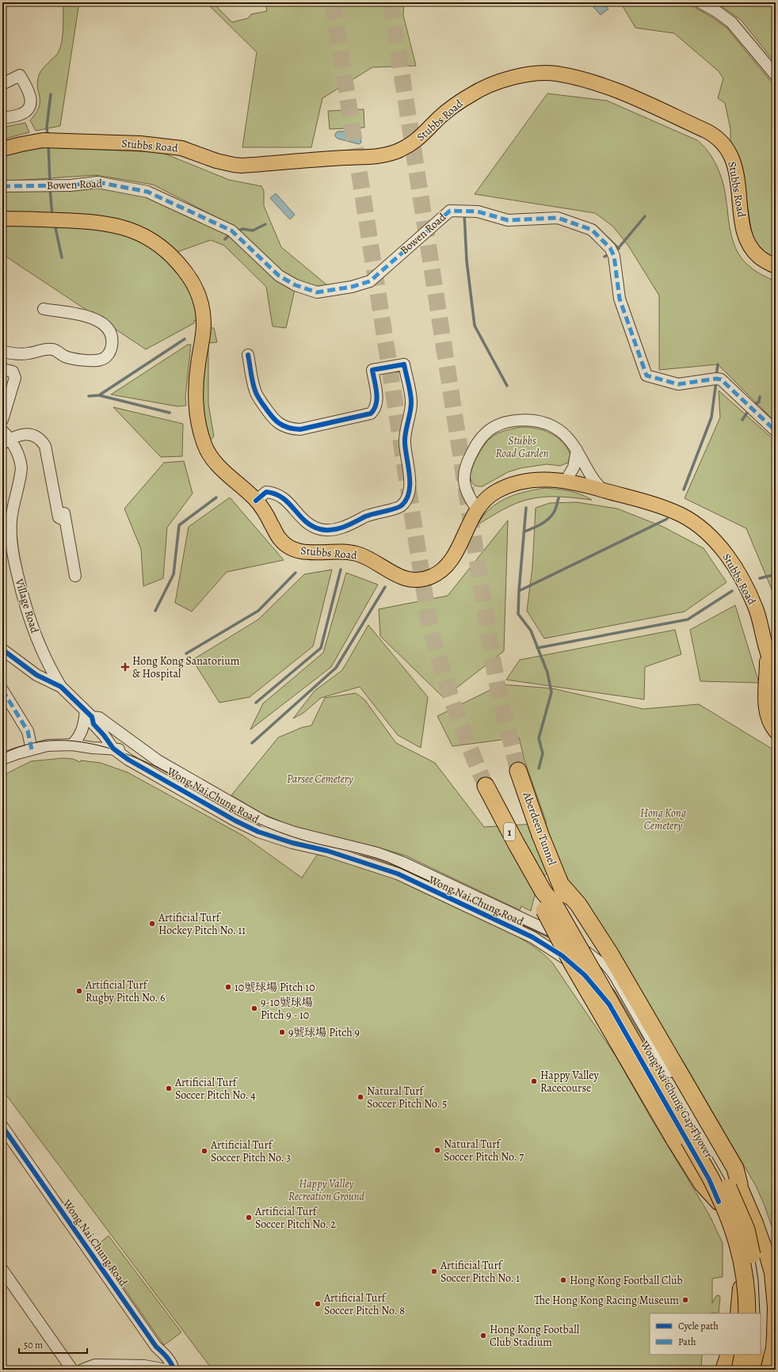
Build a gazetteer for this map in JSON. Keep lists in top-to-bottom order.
{
  "streets": {
    "highway": ["Aberdeen Tunnel", "1", "Wong Nai Chung Gap Flyover"],
    "main road": ["Stubbs Road", "Wong Nai Chung Road"],
    "street": ["Bowen Road", "Village Road"]
  },
  "crossings": [
    ["Aberdeen Tunnel", "Wong Nai Chung Gap Flyover"]
  ],
  "parks": [
    "Stubbs Road Garden",
    "Parsee Cemetery",
    "Hong Kong Cemetery",
    "Happy Valley Recreation Ground"
  ],
  "places": {
    "health": ["Hong Kong Sanatorium & Hospital"],
    "other": [
      "Artificial Turf Hockey Pitch No. 11",
      "10號球場 Pitch 10",
      "Artificial Turf Rugby Pitch No. 6",
      "9-10號球場 Pitch 9 - 10",
      "9號球場 Pitch 9",
      "Happy Valley Racecourse",
      "Artificial Turf Soccer Pitch No. 4",
      "Natural Turf Soccer Pitch No. 5",
      "Natural Turf Soccer Pitch No. 7",
      "Artificial Turf Soccer Pitch No. 3",
      "Artificial Turf Soccer Pitch No. 2",
      "Artificial Turf Soccer Pitch No. 1",
      "Hong Kong Football Club",
      "The Hong Kong Racing Museum",
      "Artificial Turf Soccer Pitch No. 8",
      "Hong Kong Football Club Stadium"
    ]
  },
  "legend": ["Cycle path", "Path"],
  "scale_bar": "50 m"
}
